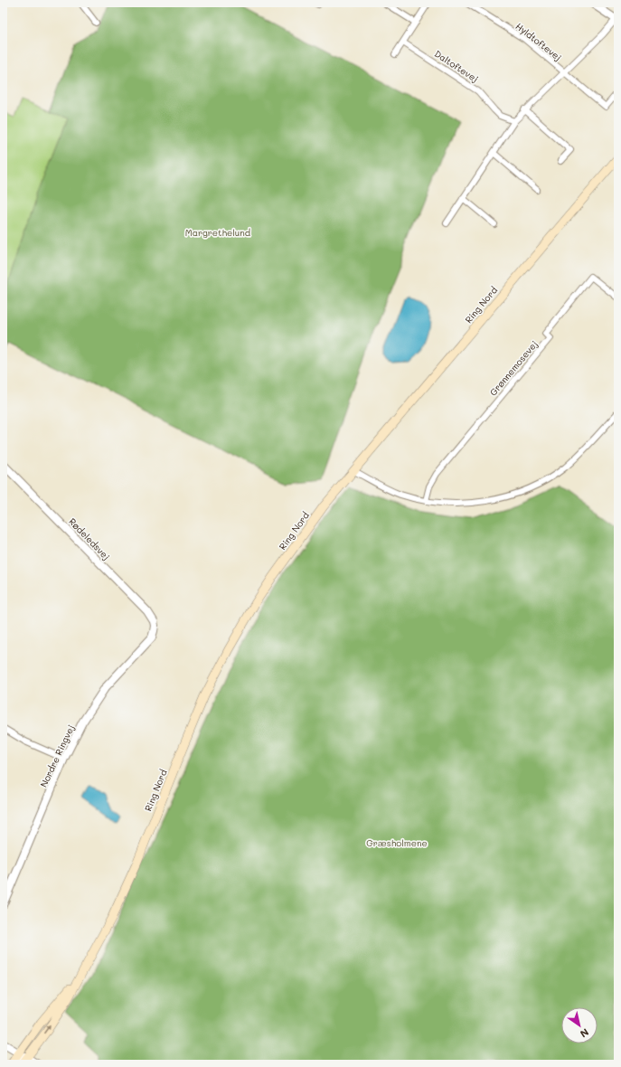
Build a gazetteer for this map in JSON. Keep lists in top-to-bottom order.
{
  "streets": {
    "main road": ["Ring Nord"],
    "street": [
      "Hyldtoftevej",
      "Daltoftevej",
      "Grønnemosevej",
      "Rødeledsvej",
      "Nordre Ringvej"
    ]
  },
  "crossings": [
    ["Rødeledsvej", "Nordre Ringvej"]
  ],
  "parks": ["Margrethelund", "Græsholmene"],
  "north": "bottom right"
}
